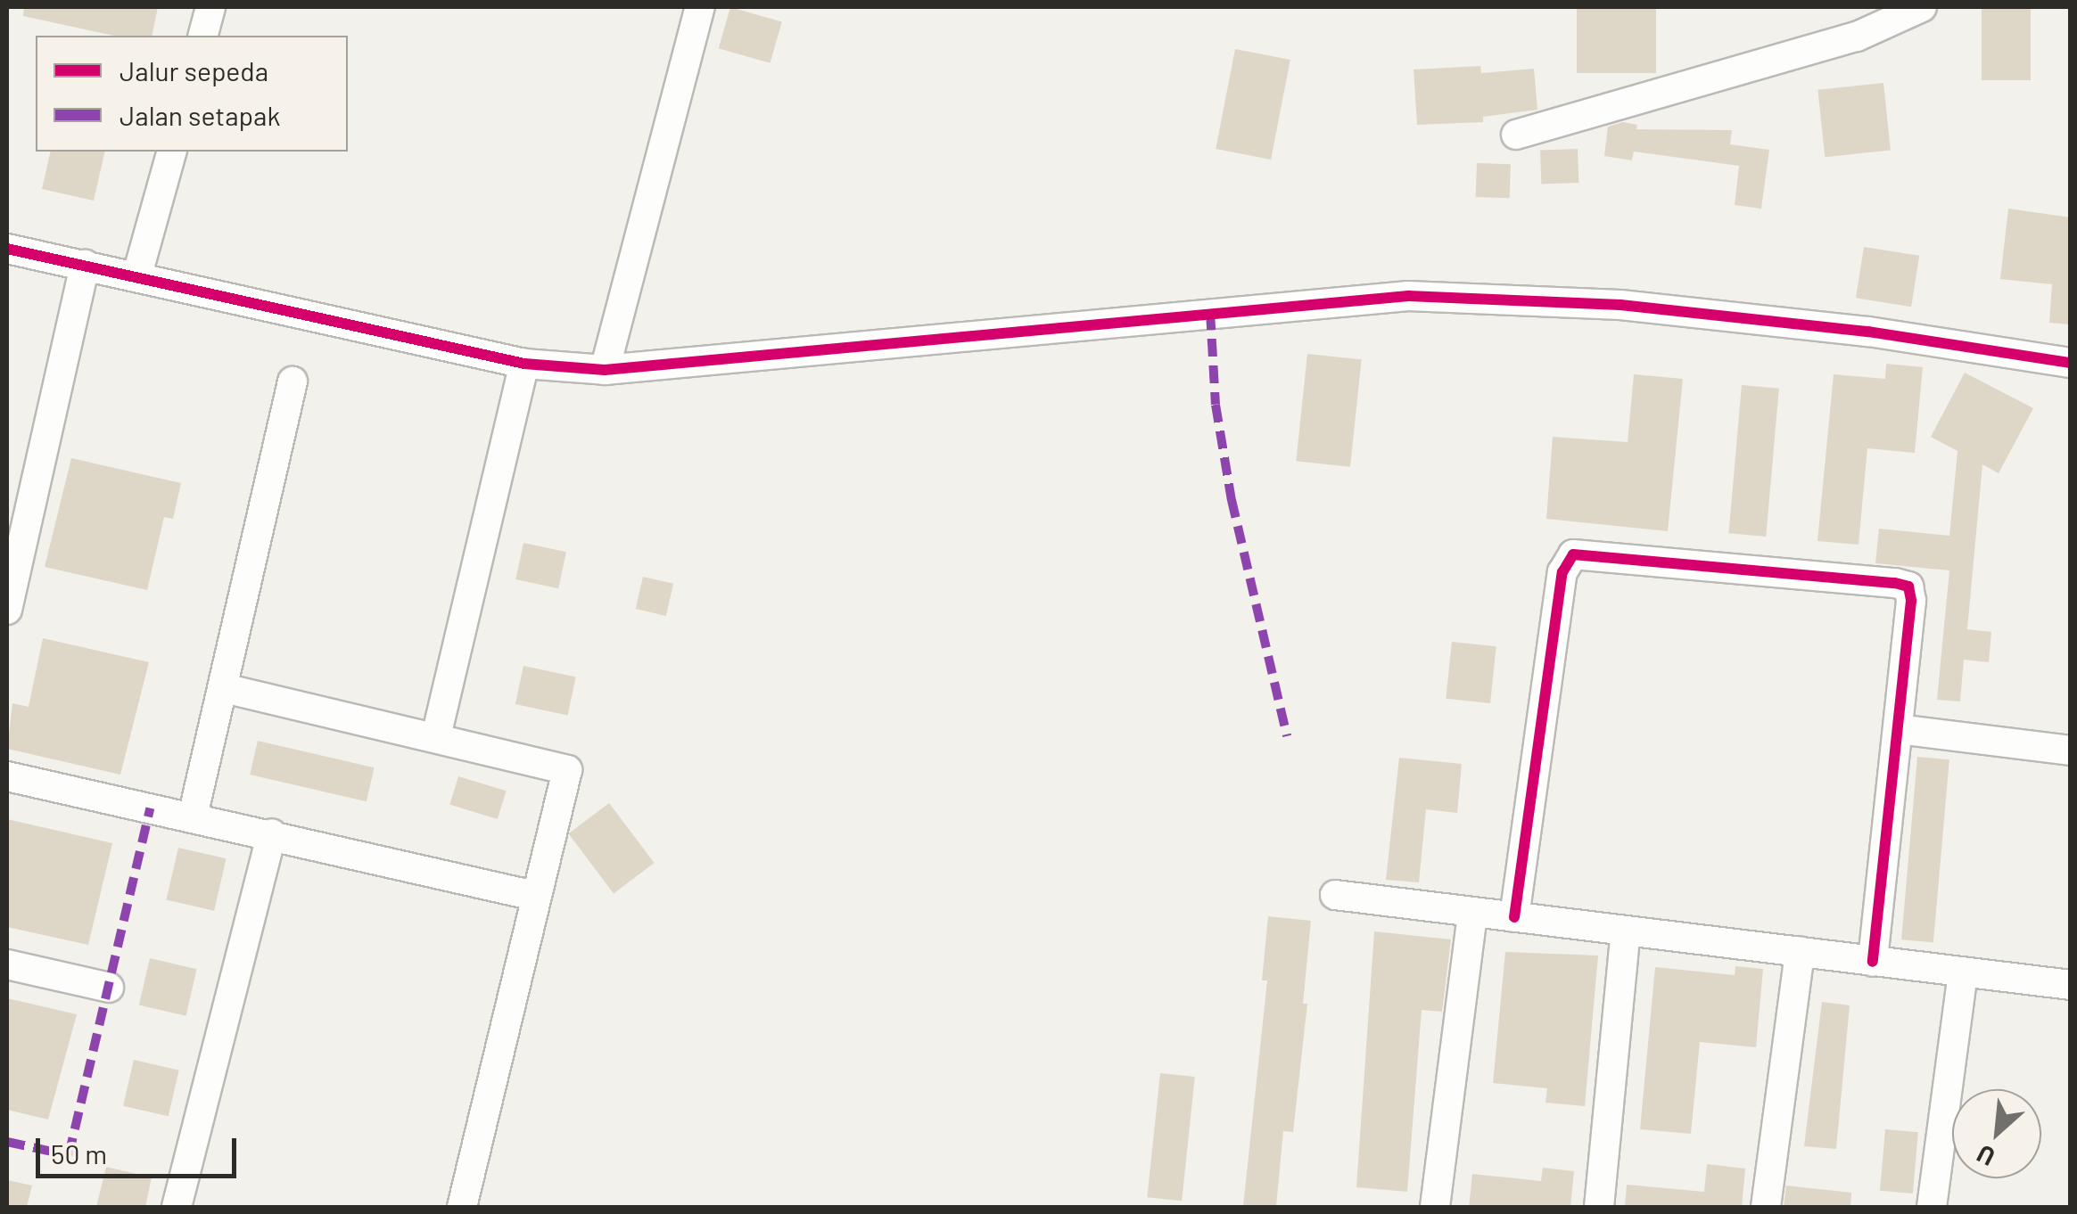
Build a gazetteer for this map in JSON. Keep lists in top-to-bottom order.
{
  "legend": ["Jalur sepeda", "Jalan setapak"],
  "scale_bar": "50 m",
  "north": "bottom left"
}
